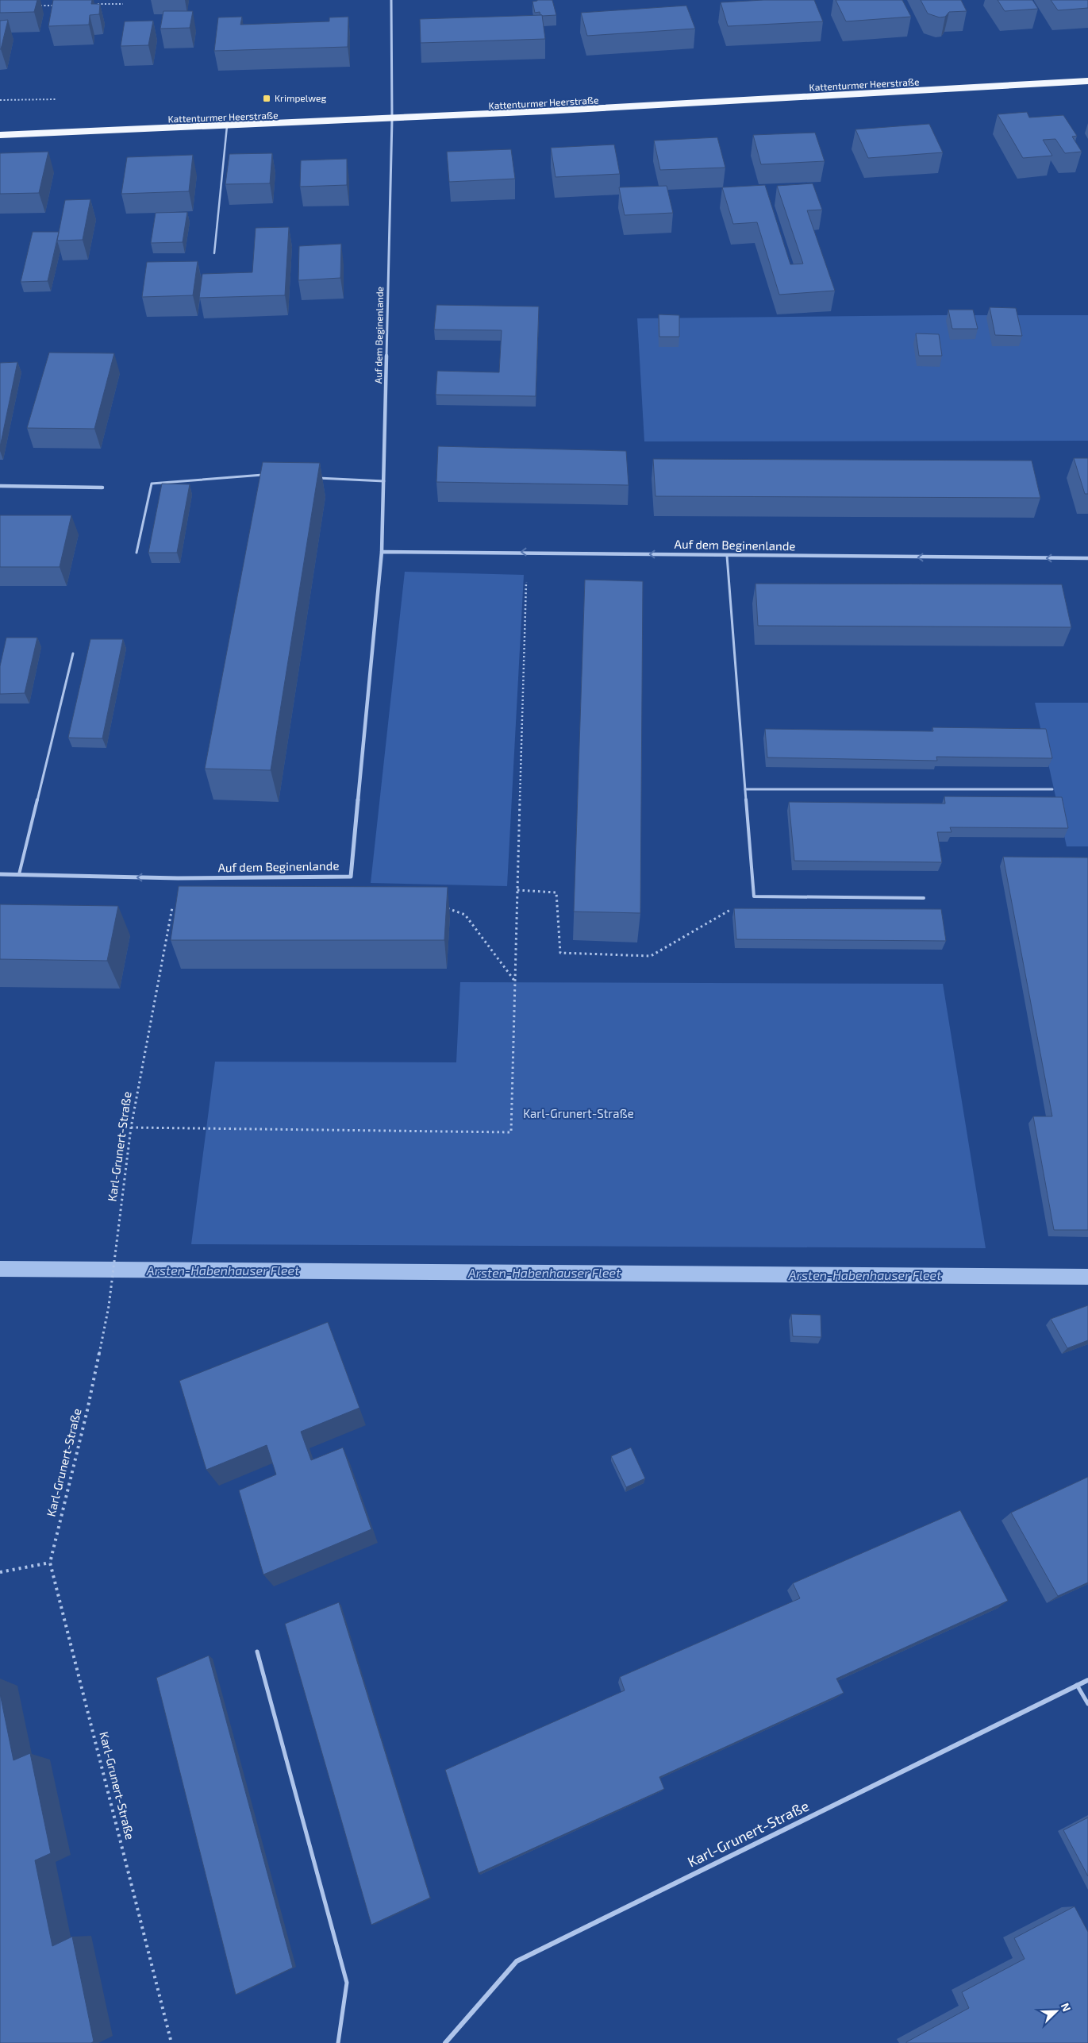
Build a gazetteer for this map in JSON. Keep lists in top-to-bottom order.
{
  "streets": {
    "main road": ["Kattenturmer Heerstraße"],
    "street": ["Auf dem Beginenlande", "Karl-Grunert-Straße"]
  },
  "crossings": [
    ["Kattenturmer Heerstraße", "Auf dem Beginenlande"],
    ["Auf dem Beginenlande", "Karl-Grunert-Straße"]
  ],
  "one_way": ["Auf dem Beginenlande"],
  "water": ["Arsten-Habenhauser Fleet"],
  "parks": ["Karl-Grunert-Straße"],
  "places": {
    "transit": ["Krimpelweg"]
  },
  "north": "top right"
}
